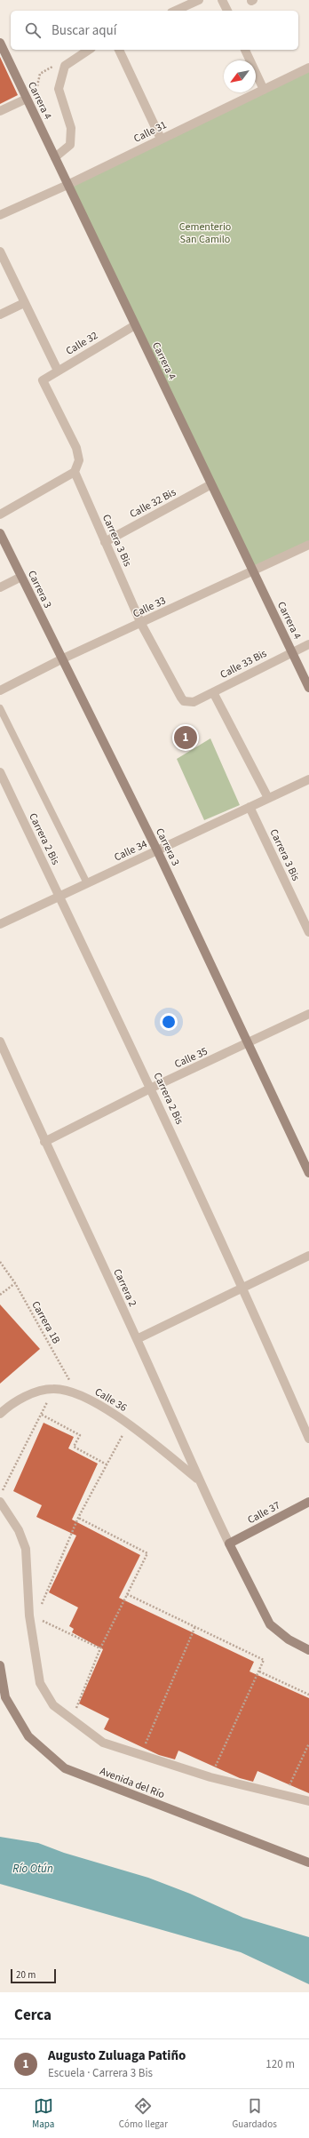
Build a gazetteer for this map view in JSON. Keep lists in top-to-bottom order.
{
  "streets": {
    "main road": [
      "Carrera 4",
      "Carrera 3",
      "Calle 37",
      "Avenida del Río"
    ],
    "street": [
      "Calle 31",
      "Calle 32",
      "Calle 32 Bis",
      "Carrera 3 Bis",
      "Calle 33",
      "Calle 33 Bis",
      "Carrera 2 Bis",
      "Calle 34",
      "Calle 35",
      "Carrera 2",
      "Calle 36"
    ],
    "path": ["Carrera 1B"]
  },
  "crossings": [
    ["Carrera 4", "Calle 31"],
    ["Carrera 4", "Calle 32"],
    ["Carrera 4", "Calle 32 Bis"],
    ["Carrera 4", "Calle 33"],
    ["Carrera 4", "Calle 33 Bis"],
    ["Calle 32", "Carrera 3 Bis"],
    ["Calle 32 Bis", "Carrera 3 Bis"],
    ["Carrera 3 Bis", "Calle 33"],
    ["Carrera 3 Bis", "Calle 33 Bis"],
    ["Carrera 3 Bis", "Calle 34"],
    ["Carrera 3", "Calle 33"],
    ["Carrera 3", "Calle 34"],
    ["Carrera 3", "Calle 35"],
    ["Carrera 2 Bis", "Calle 34"],
    ["Carrera 2 Bis", "Calle 35"],
    ["Calle 35", "Carrera 2"],
    ["Carrera 2", "Calle 36"],
    ["Carrera 2", "Calle 37"],
    ["Carrera 1B", "Calle 36"]
  ],
  "water": ["Río Otún"],
  "parks": ["Cementerio San Camilo"],
  "scale_bar": "20 m",
  "north": "bottom left",
  "page": {
    "search": "Buscar aquí",
    "pins": "1",
    "scale": "20 m",
    "heading": "Cerca",
    "list": [
      {
        "mark": "1",
        "name": "Augusto Zuluaga Patiño",
        "note": "Escuela · Carrera 3 Bis",
        "value": "120 m"
      }
    ],
    "nav": ["Mapa", "Cómo llegar", "Guardados"]
  }
}
